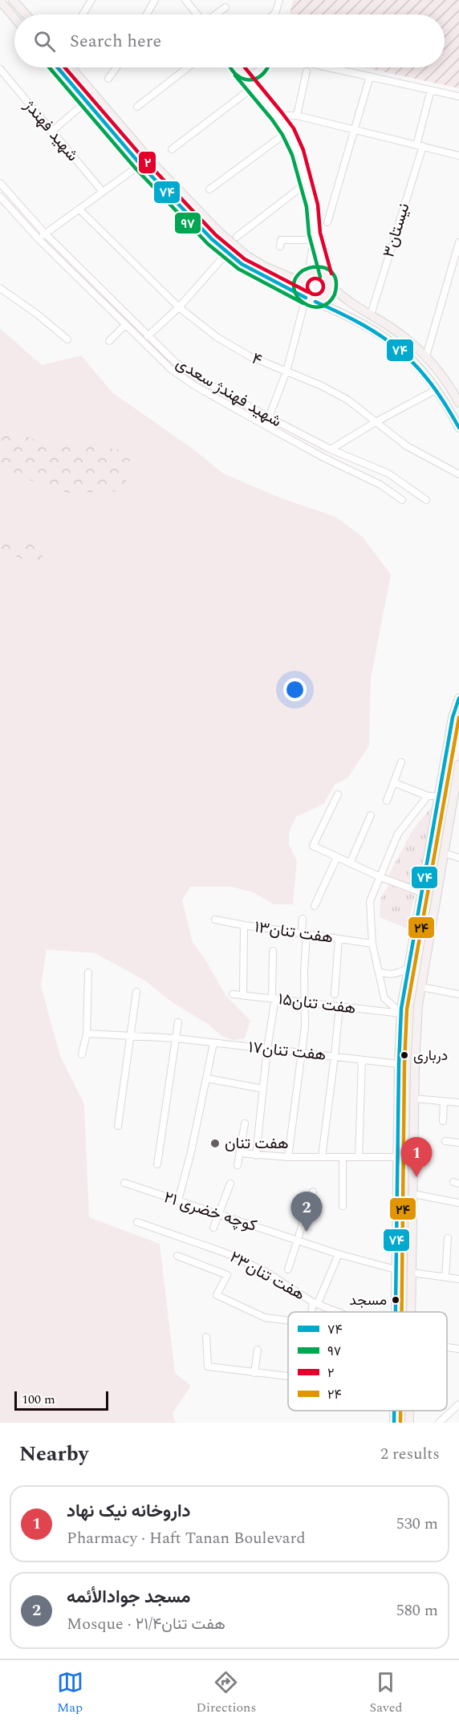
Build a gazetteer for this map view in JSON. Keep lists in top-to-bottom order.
{
  "streets": {
    "street": [
      "شهید فهندژ",
      "۳نیستان",
      "۴",
      "شهید فهندژ سعدی",
      "۱۳هفت تنان",
      "هفت تنان۱۵",
      "هفت تنان۱۷",
      "کوچه خضری ۲۱",
      "هفت تنان۲۳"
    ]
  },
  "places": ["درباری", "هفت تنان", "مسجد"],
  "lines": [
    "transit line ۷۴",
    "transit line ۹۷",
    "transit line ۲",
    "transit line ۲۴"
  ],
  "legend": [
    "۷۴",
    "۹۷",
    "۲",
    "۲۴"
  ],
  "scale_bar": "100 m",
  "page": {
    "search": "Search here",
    "pins": ["1", "2"],
    "scale": "100 m",
    "heading": ["Nearby", "2 results"],
    "list": [
      {
        "mark": "1",
        "name": "داروخانه نیک نهاد",
        "note": "Pharmacy · Haft Tanan Boulevard",
        "value": "530 m"
      },
      {
        "mark": "2",
        "name": "مسجد جوادالأئمه",
        "note": "Mosque · ۲۱/۴هفت تنان",
        "value": "580 m"
      }
    ],
    "nav": ["Map", "Directions", "Saved"]
  }
}
